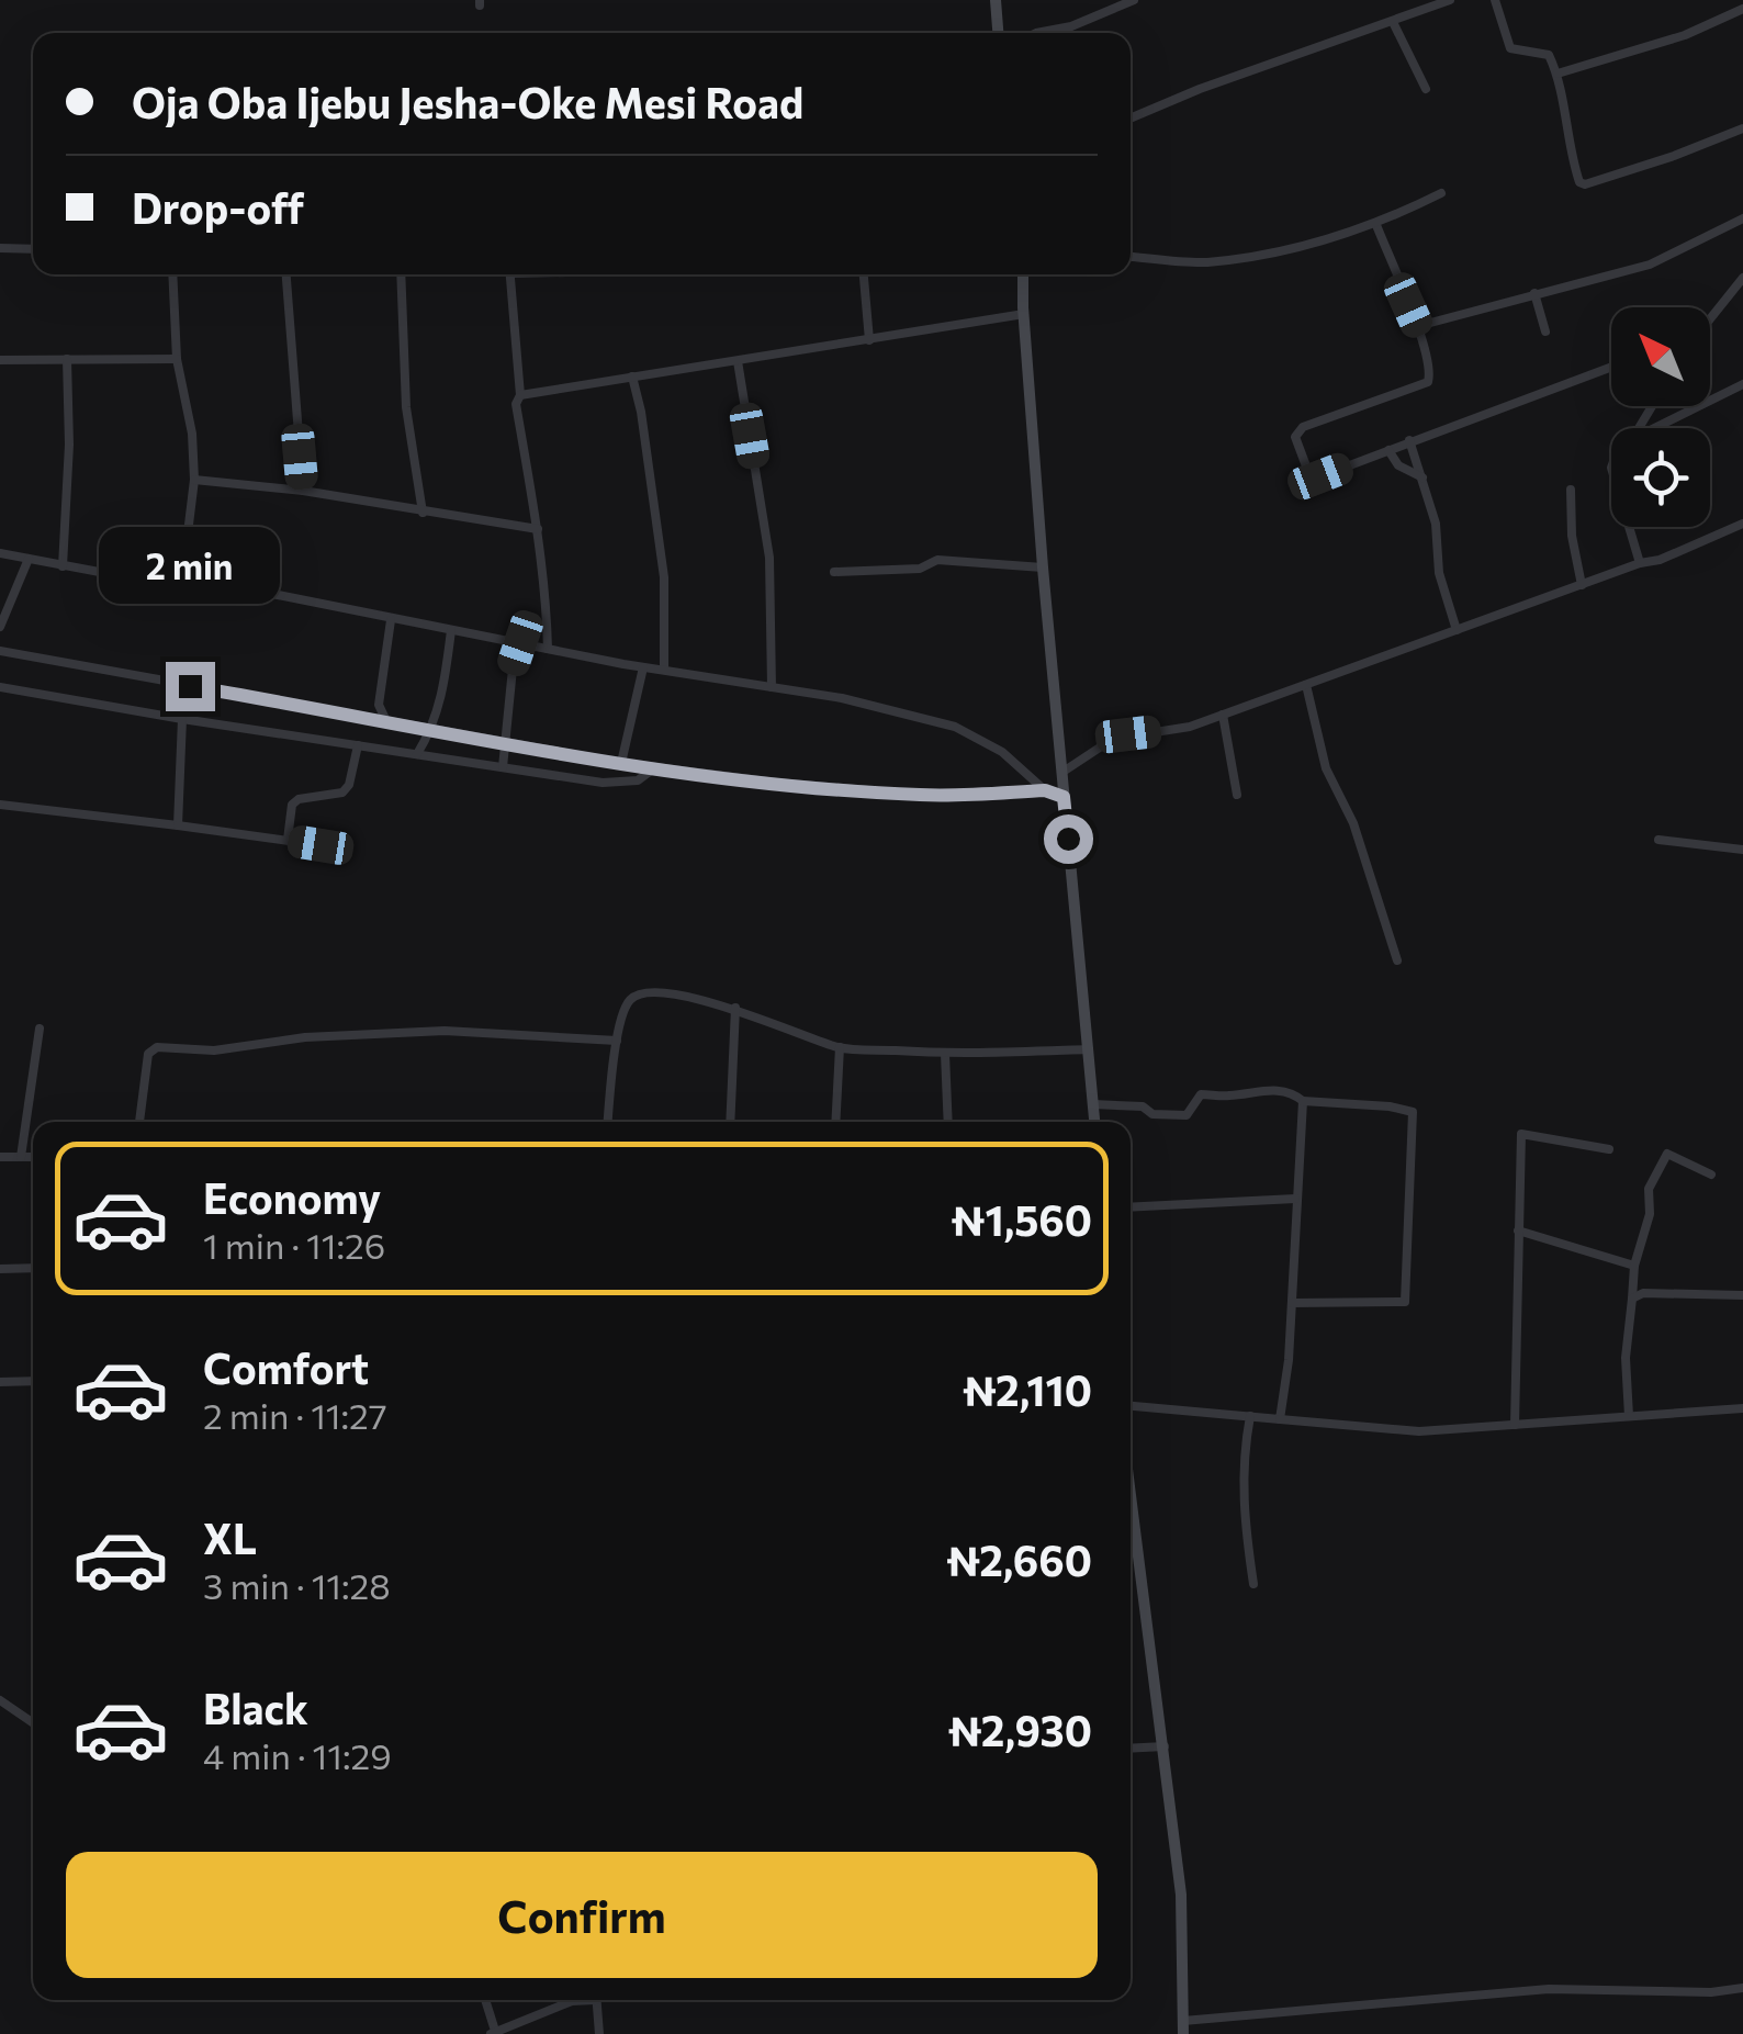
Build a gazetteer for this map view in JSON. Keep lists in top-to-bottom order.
{
  "north": "top left",
  "page": {
    "banner": ["Oja Oba Ijebu Jesha-Oke Mesi Road", "Drop-off"],
    "bubble": "2 min",
    "list": [
      {
        "name": "Economy",
        "note": "1 min · 11:26",
        "value": "₦1,560"
      },
      {
        "name": "Comfort",
        "note": "2 min · 11:27",
        "value": "₦2,110"
      },
      {
        "name": "XL",
        "note": "3 min · 11:28",
        "value": "₦2,660"
      },
      {
        "name": "Black",
        "note": "4 min · 11:29",
        "value": "₦2,930"
      }
    ],
    "buttons": "Confirm"
  }
}
